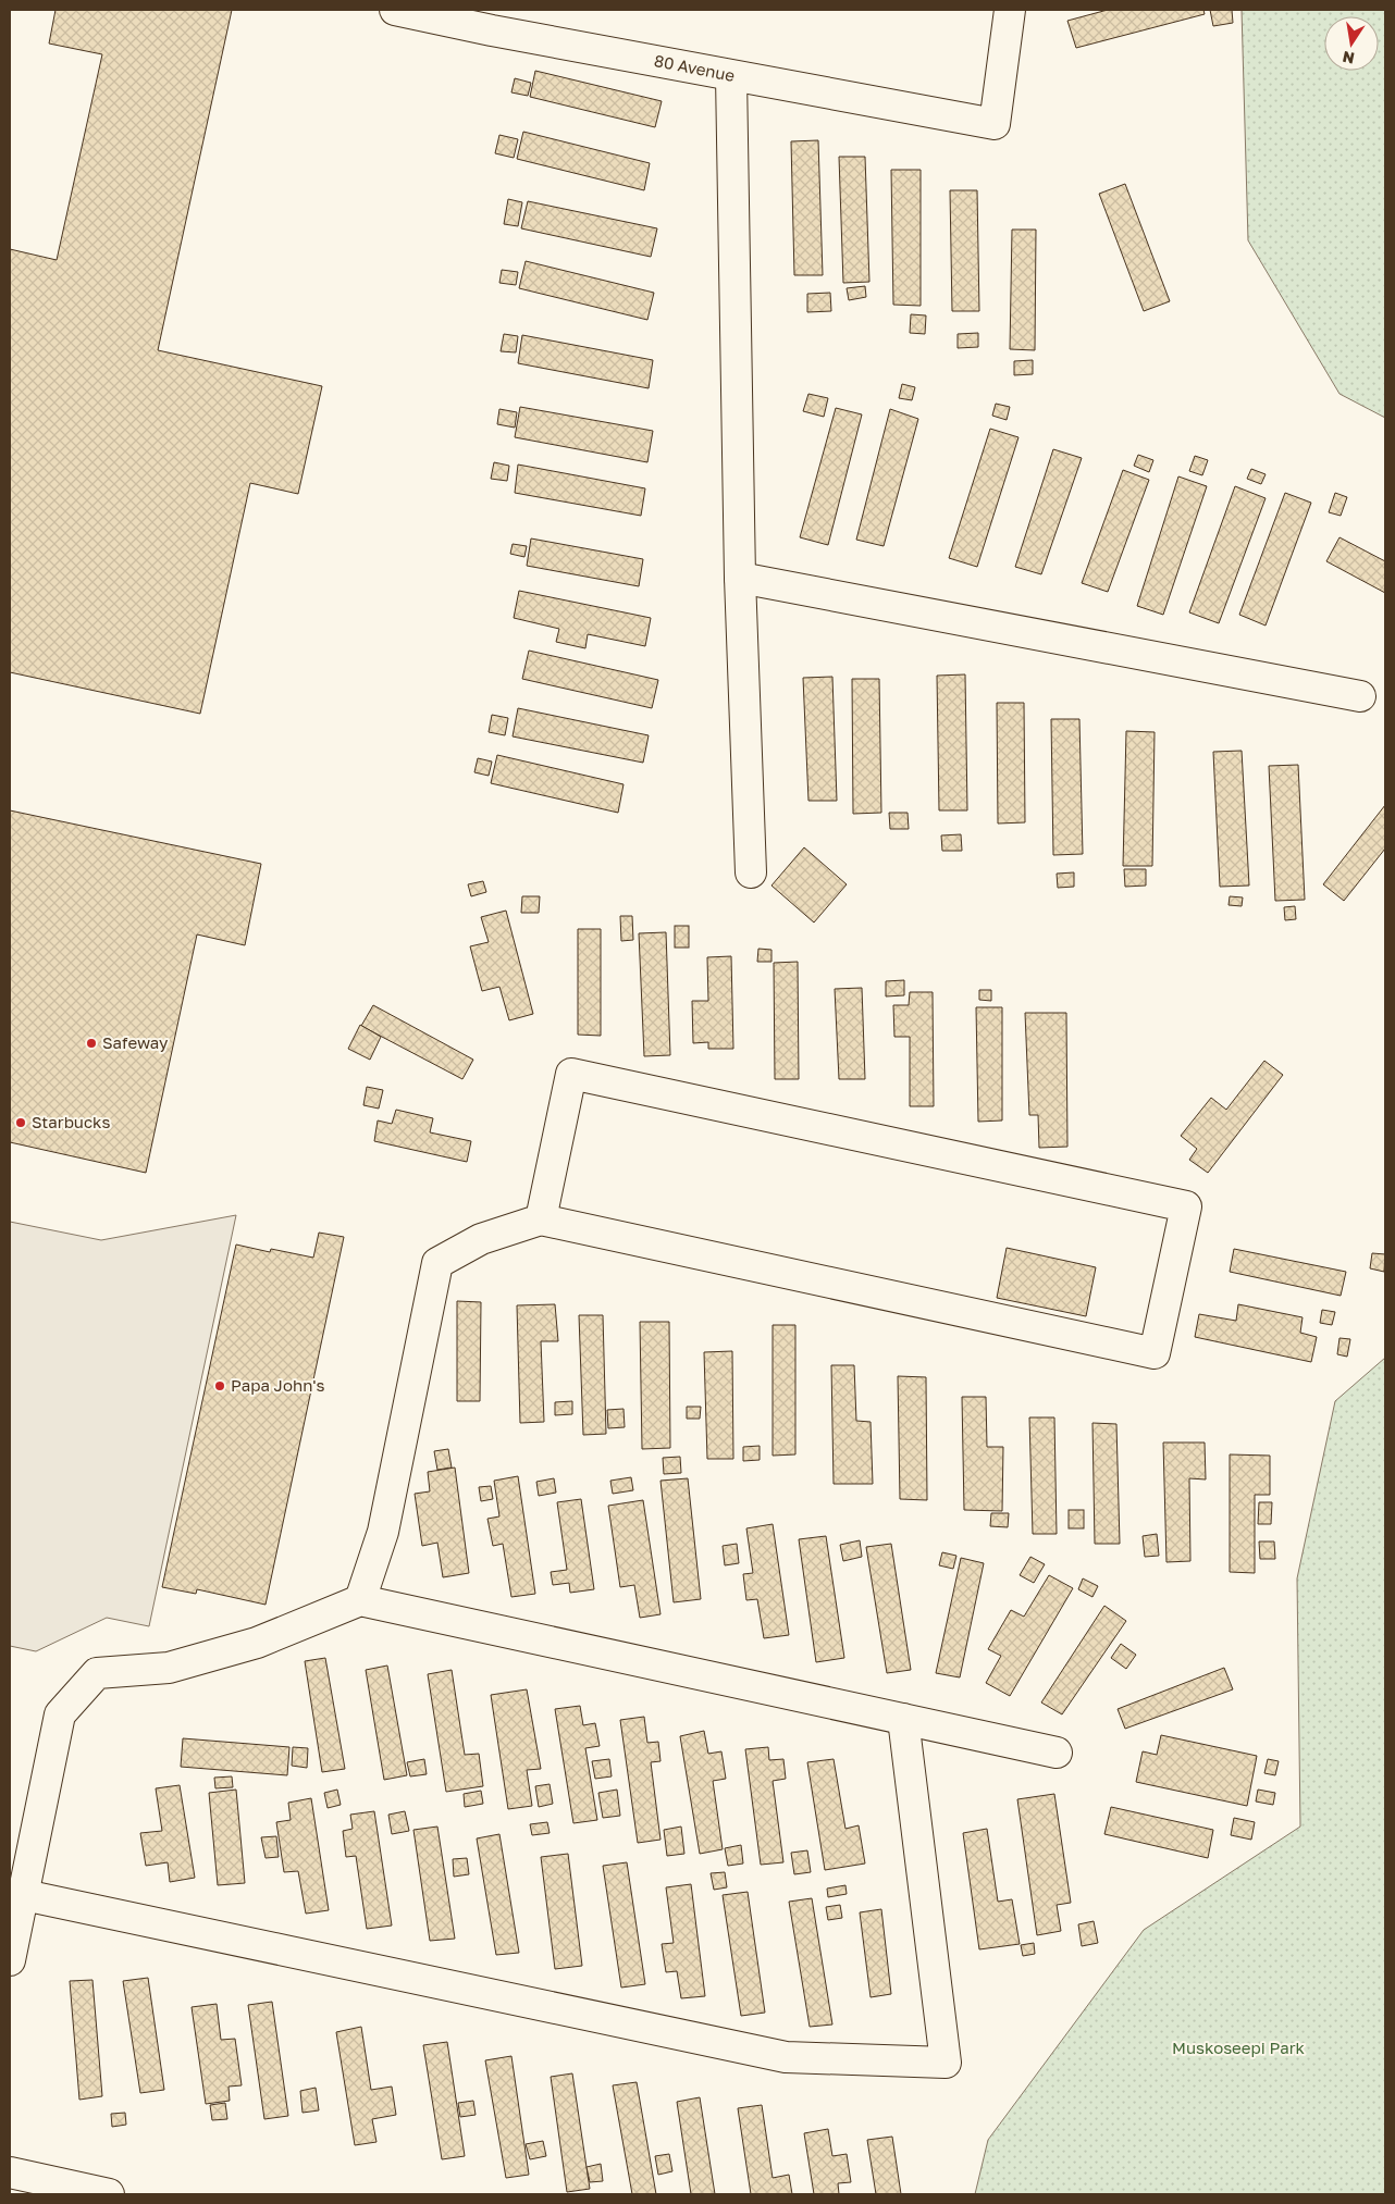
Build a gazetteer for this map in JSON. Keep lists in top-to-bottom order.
{
  "streets": {
    "street": ["80 Avenue"]
  },
  "parks": ["Muskoseepi Park"],
  "places": ["Safeway", "Starbucks", "Papa John's"],
  "north": "bottom"
}
